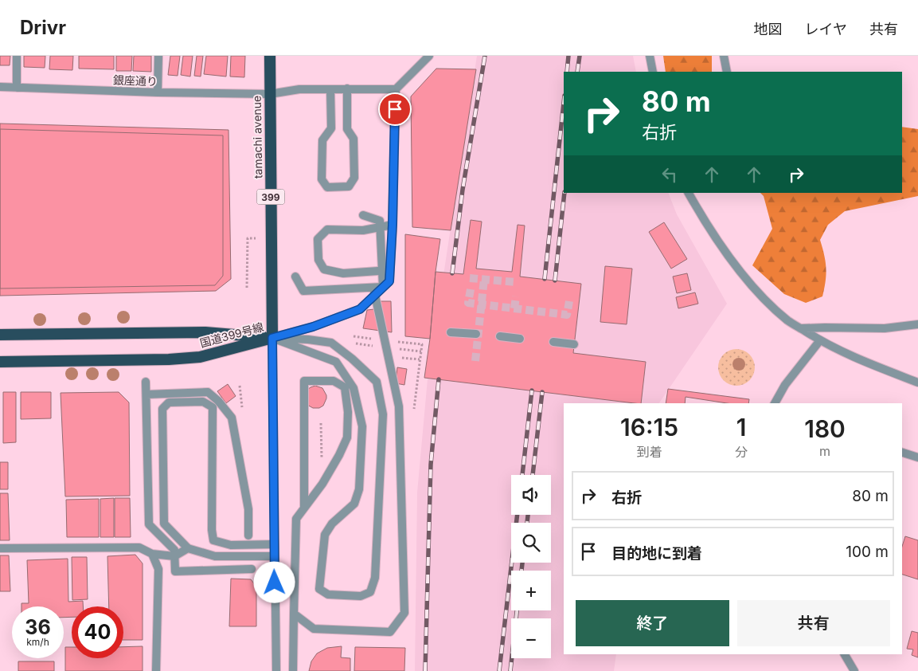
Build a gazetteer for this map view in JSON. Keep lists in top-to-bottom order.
{
  "streets": {
    "highway": ["tamachi avenue", "399", "国道399号線"],
    "street": ["銀座通り"]
  },
  "crossings": [
    ["銀座通り", "tamachi avenue"],
    ["tamachi avenue", "国道399号線"]
  ],
  "page": {
    "header": "Drivr",
    "nav": ["地図", "レイヤ", "共有"],
    "turn": ["80 m", "右折"],
    "eta": [
      "16:15",
      "到着",
      "1",
      "分",
      "180",
      "m"
    ],
    "list": [
      {
        "name": "右折",
        "value": "80 m"
      },
      {
        "name": "目的地に到着",
        "value": "100 m"
      }
    ],
    "map_buttons": ["+", "−"],
    "buttons": ["終了", "共有"],
    "speed": "36 km/h",
    "limit": "40"
  }
}
